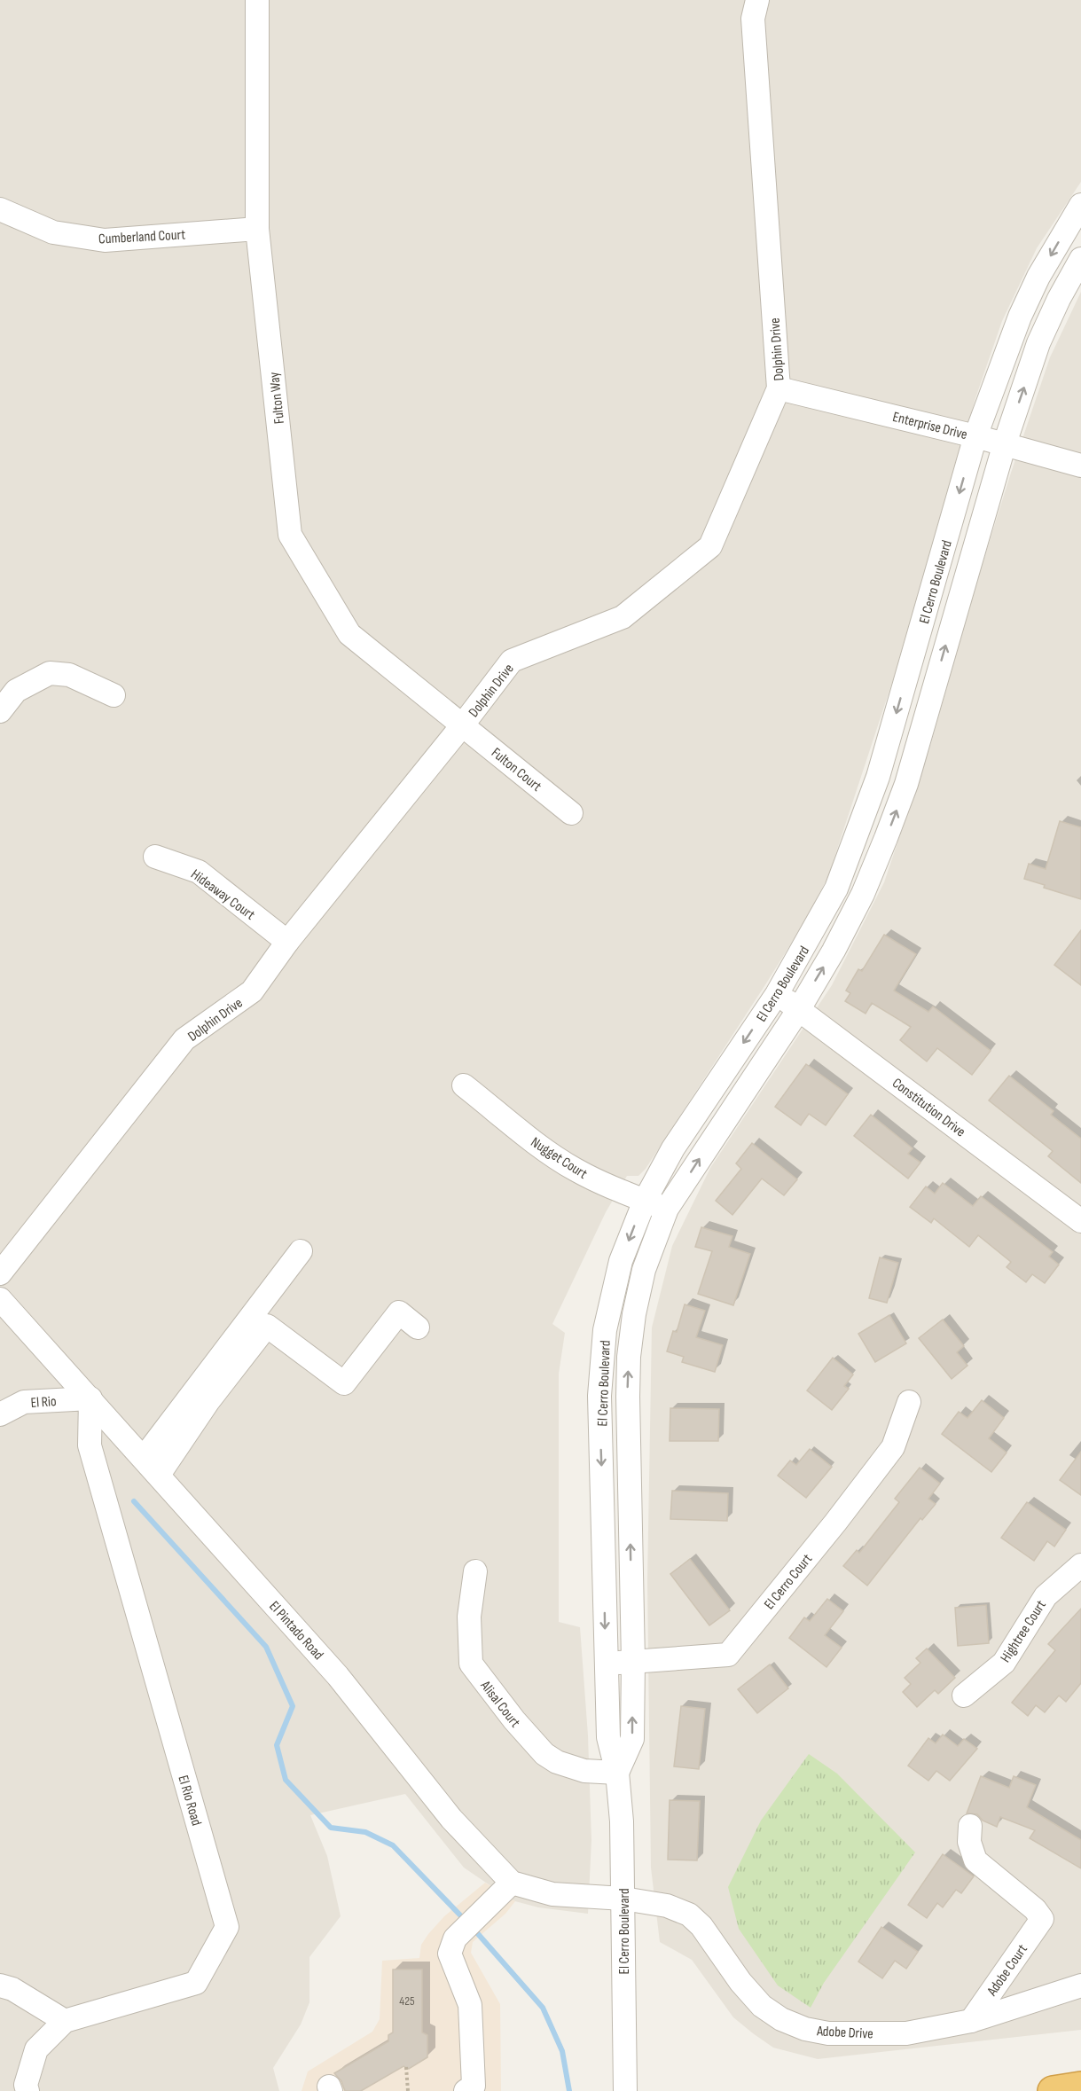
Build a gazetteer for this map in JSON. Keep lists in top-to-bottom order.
{
  "streets": {
    "street": [
      "Cumberland Court",
      "Dolphin Drive",
      "Fulton Way",
      "Enterprise Drive",
      "El Cerro Boulevard",
      "Fulton Court",
      "Hideaway Court",
      "Constitution Drive",
      "Nugget Court",
      "El Rio",
      "El Cerro Court",
      "El Pintado Road",
      "Hightree Court",
      "Alisal Court",
      "El Rio Road",
      "Adobe Court",
      "Adobe Drive"
    ]
  },
  "crossings": [
    ["Cumberland Court", "Fulton Way"],
    ["Dolphin Drive", "Fulton Way"],
    ["Dolphin Drive", "Enterprise Drive"],
    ["Dolphin Drive", "Fulton Court"],
    ["Dolphin Drive", "Hideaway Court"],
    ["Fulton Way", "Fulton Court"],
    ["Enterprise Drive", "El Cerro Boulevard"],
    ["El Cerro Boulevard", "Constitution Drive"],
    ["El Cerro Boulevard", "Nugget Court"],
    ["El Cerro Boulevard", "El Cerro Court"],
    ["El Cerro Boulevard", "Alisal Court"],
    ["El Cerro Boulevard", "Adobe Drive"],
    ["El Rio", "El Pintado Road"],
    ["El Rio", "El Rio Road"],
    ["El Pintado Road", "El Rio Road"],
    ["Adobe Court", "Adobe Drive"]
  ],
  "house_numbers": ["425"]
}
